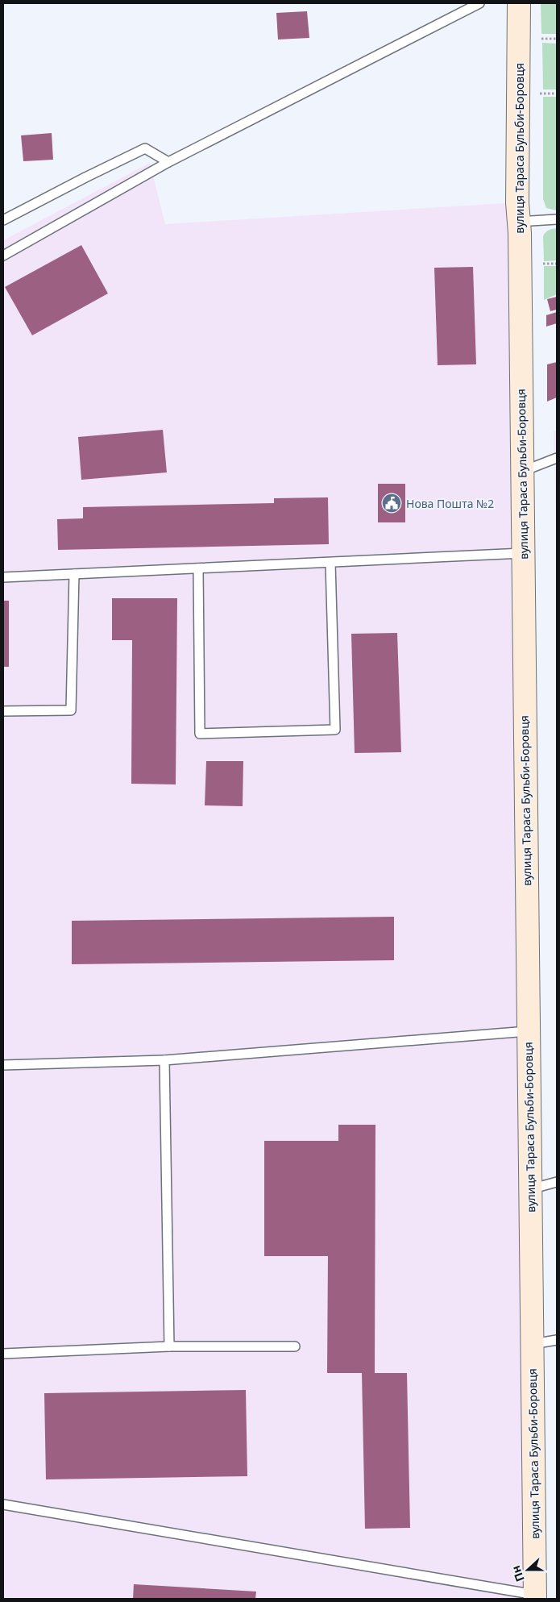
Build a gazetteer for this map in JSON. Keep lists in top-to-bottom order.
{
  "streets": {
    "street": ["вулиця Тараса Бульби-Боровця"]
  },
  "places": {
    "public building": ["Нова Пошта №2"]
  },
  "north": "left"
}
